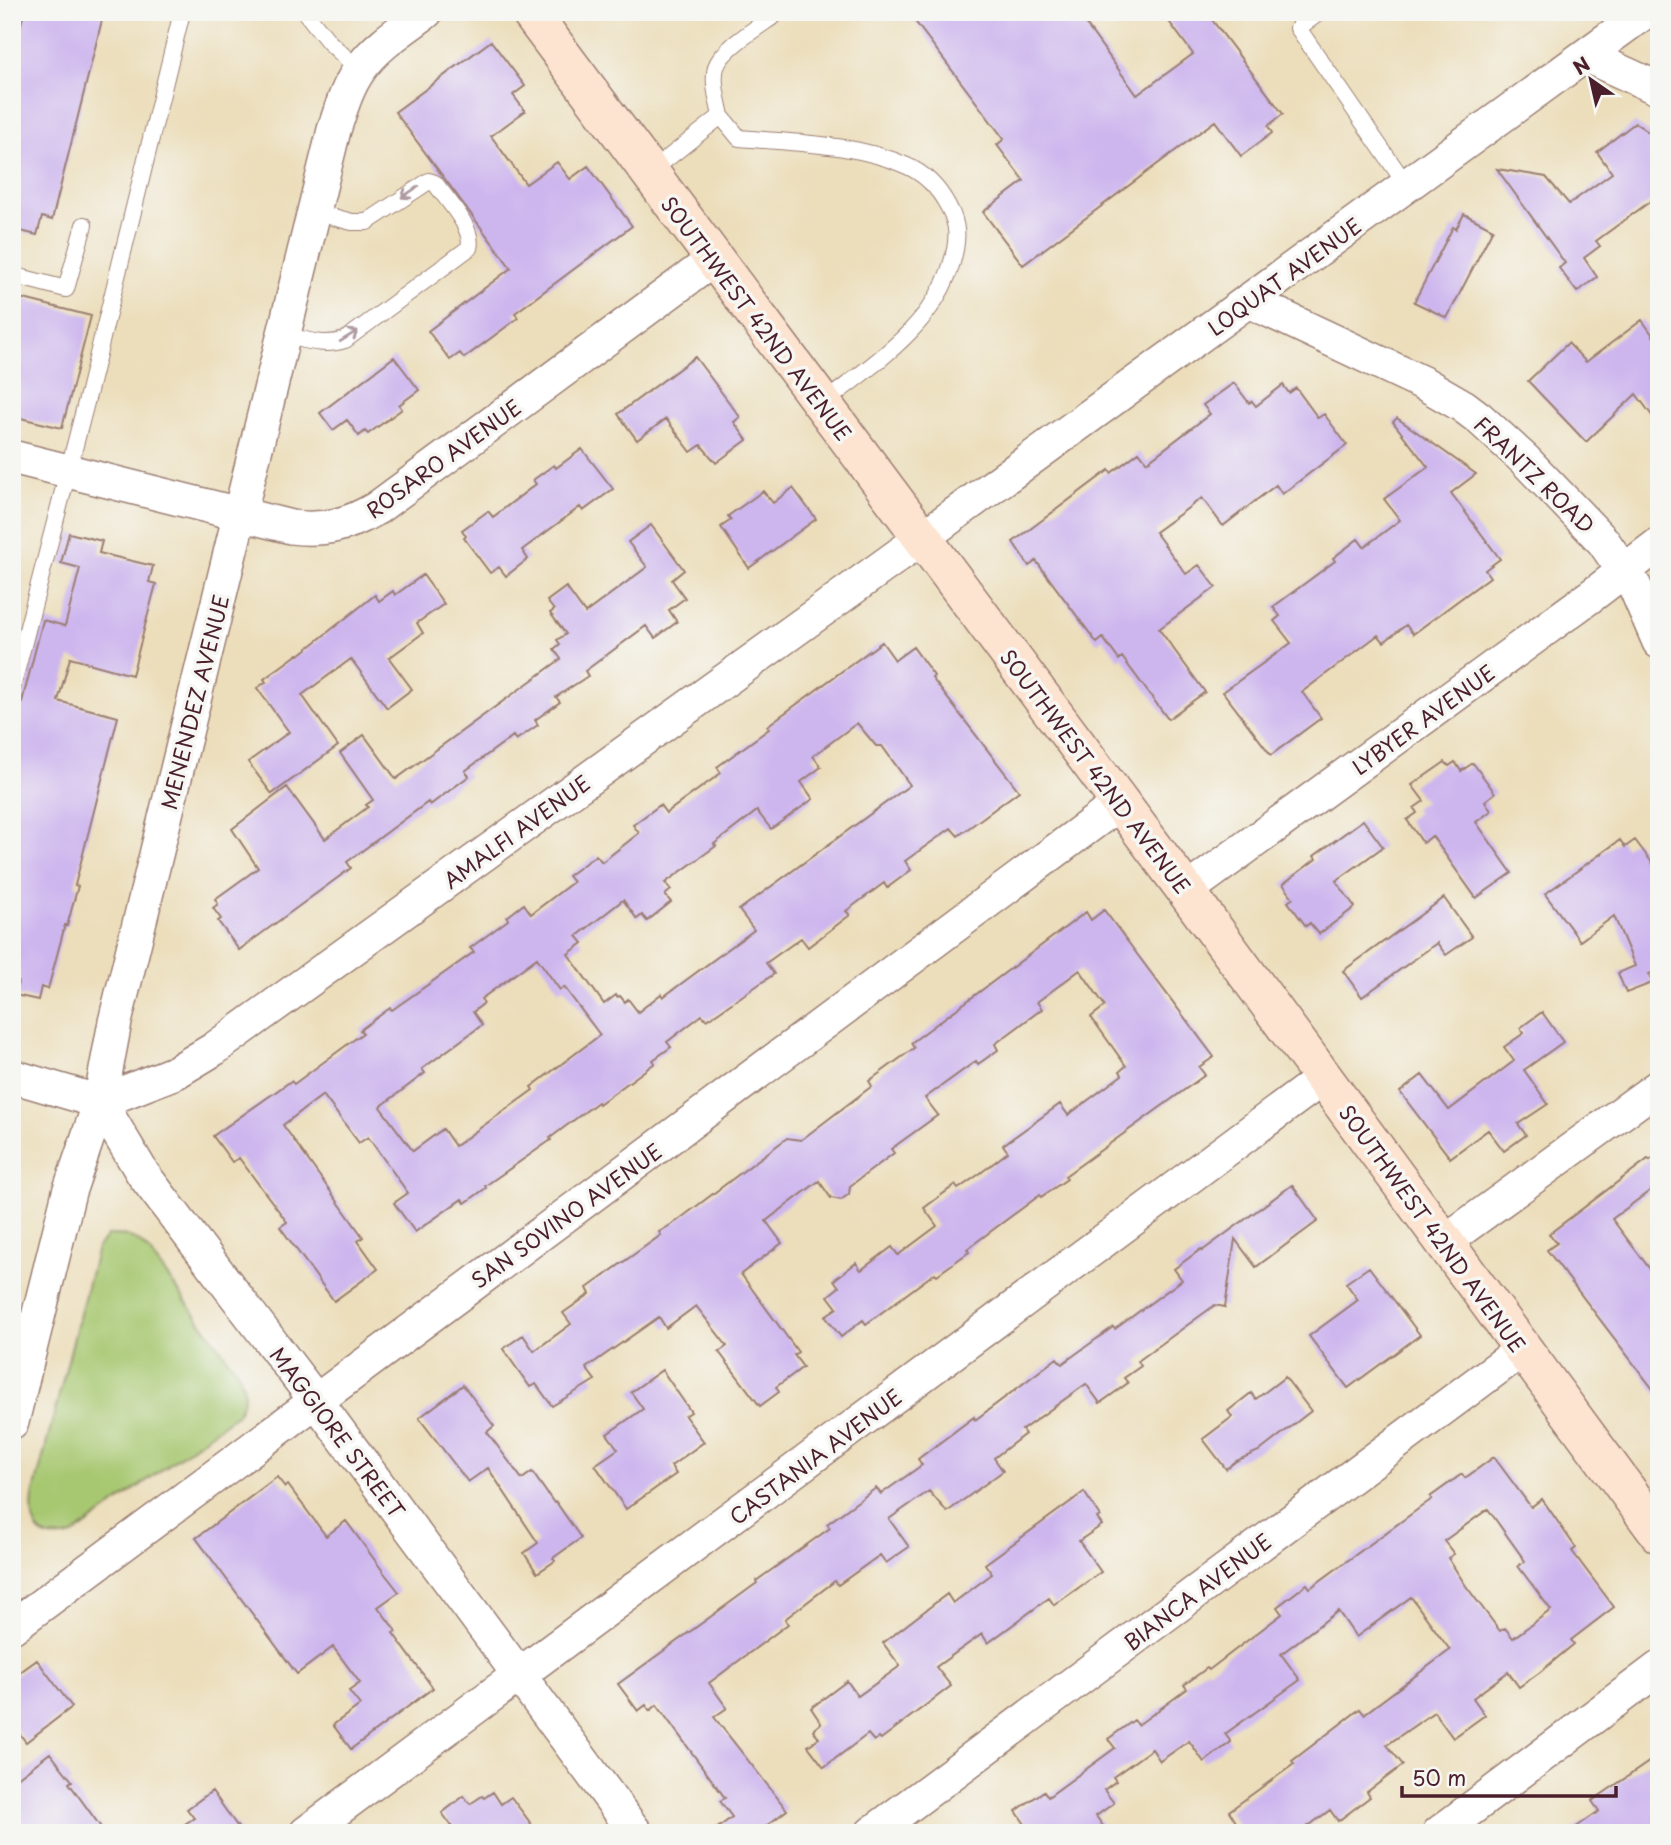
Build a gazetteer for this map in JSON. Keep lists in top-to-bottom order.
{
  "streets": {
    "main road": ["SOUTHWEST 42ND AVENUE"],
    "street": [
      "LOQUAT AVENUE",
      "ROSARO AVENUE",
      "FRANTZ ROAD",
      "MENENDEZ AVENUE",
      "LYBYER AVENUE",
      "AMALFI AVENUE",
      "SAN SOVINO AVENUE",
      "MAGGIORE STREET",
      "CASTANIA AVENUE",
      "BIANCA AVENUE"
    ]
  },
  "crossings": [
    ["LOQUAT AVENUE", "SOUTHWEST 42ND AVENUE"],
    ["LOQUAT AVENUE", "FRANTZ ROAD"],
    ["LOQUAT AVENUE", "AMALFI AVENUE"],
    ["SOUTHWEST 42ND AVENUE", "ROSARO AVENUE"],
    ["SOUTHWEST 42ND AVENUE", "LYBYER AVENUE"],
    ["SOUTHWEST 42ND AVENUE", "AMALFI AVENUE"],
    ["SOUTHWEST 42ND AVENUE", "SAN SOVINO AVENUE"],
    ["SOUTHWEST 42ND AVENUE", "CASTANIA AVENUE"],
    ["SOUTHWEST 42ND AVENUE", "BIANCA AVENUE"],
    ["ROSARO AVENUE", "MENENDEZ AVENUE"],
    ["FRANTZ ROAD", "LYBYER AVENUE"],
    ["MENENDEZ AVENUE", "AMALFI AVENUE"],
    ["MENENDEZ AVENUE", "MAGGIORE STREET"],
    ["AMALFI AVENUE", "MAGGIORE STREET"],
    ["SAN SOVINO AVENUE", "MAGGIORE STREET"],
    ["MAGGIORE STREET", "CASTANIA AVENUE"]
  ],
  "scale_bar": "50 m",
  "north": "top left"
}
